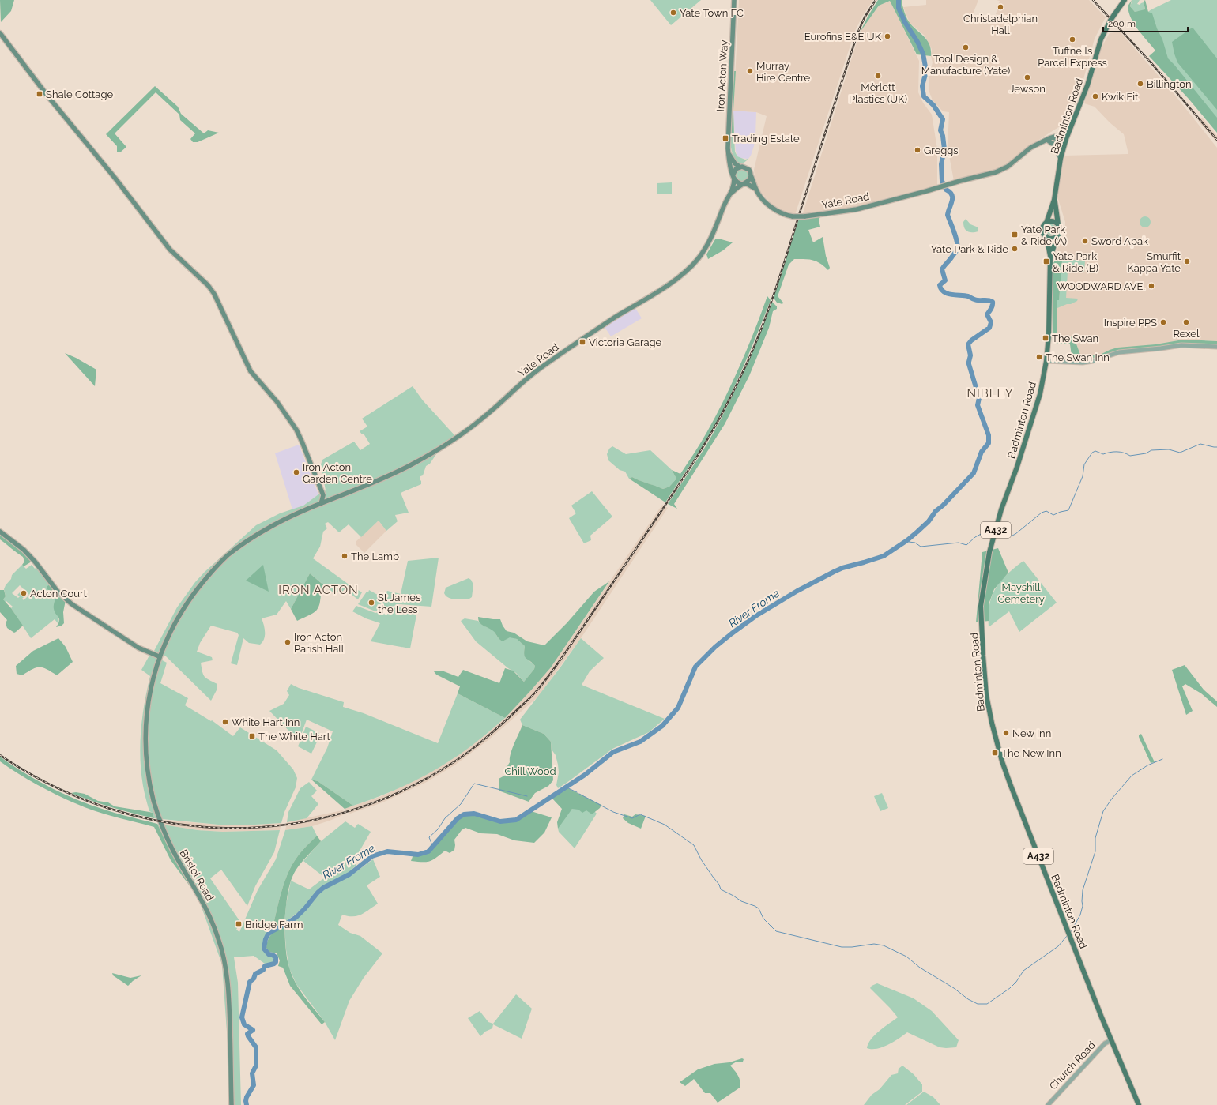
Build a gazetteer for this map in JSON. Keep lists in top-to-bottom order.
{
  "streets": {
    "main road": [
      "Iron Acton Way",
      "Badminton Road",
      "Yate Road",
      "A432",
      "Bristol Road"
    ],
    "street": ["Church Road"]
  },
  "crossings": [
    ["Iron Acton Way", "Yate Road"],
    ["Badminton Road", "Yate Road"],
    ["Badminton Road", "Church Road"],
    ["Yate Road", "Bristol Road"]
  ],
  "districts": ["NIBLEY", "IRON ACTON"],
  "water": ["River Frome"],
  "parks": ["Mayshill Cemetery", "Chill Wood"],
  "places": {
    "other": [
      "Christadelphian Hall",
      "Yate Town FC",
      "Eurofins E&E UK",
      "Tuffnells Parcel Express",
      "Tool Design & Manufacture (Yate)",
      "Murray Hire Centre",
      "Mèrlett Plastics (UK)",
      "Jewson",
      "Billington",
      "Kwik Fit",
      "Greggs",
      "Sword Apak",
      "Yate Park & Ride",
      "Smurfit Kappa Yate",
      "WOODWARD AVE.",
      "Inspire PPS",
      "Rexel",
      "The Swan Inn",
      "Iron Acton Garden Centre",
      "The Lamb",
      "Acton Court",
      "St James the Less",
      "Iron Acton Parish Hall",
      "White Hart Inn",
      "New Inn"
    ],
    "transit": [
      "Shale Cottage",
      "Trading Estate",
      "Yate Park & Ride (A)",
      "Yate Park & Ride (B)",
      "The Swan",
      "Victoria Garage",
      "The White Hart",
      "The New Inn",
      "Bridge Farm"
    ]
  },
  "scale_bar": "200 m"
}
